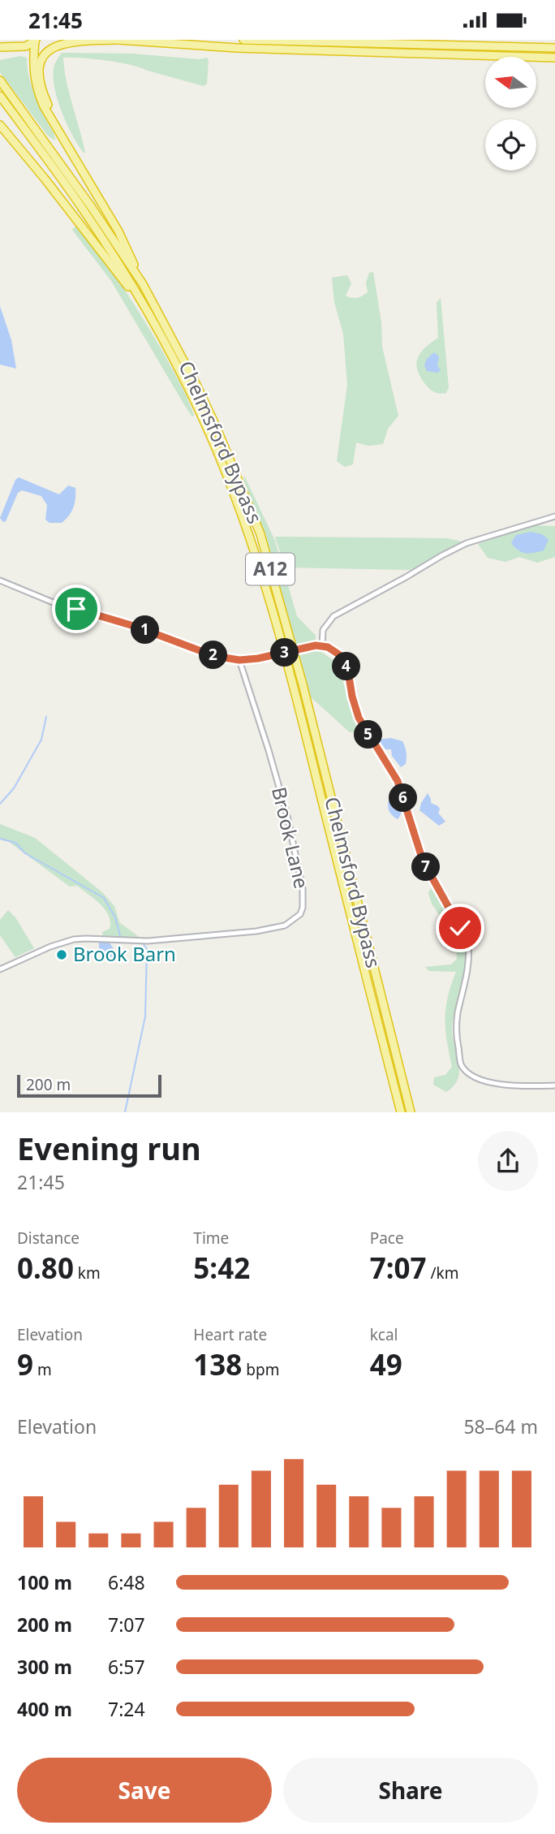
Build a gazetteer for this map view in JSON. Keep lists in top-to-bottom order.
{
  "streets": {
    "highway": ["Chelmsford Bypass", "A12"],
    "street": ["Brook Lane"]
  },
  "crossings": [
    ["Chelmsford Bypass", "A12"]
  ],
  "places": ["Brook Barn"],
  "scale_bar": "200 m",
  "north": "left",
  "page": {
    "status": "21:45",
    "pins": [
      "1",
      "3",
      "2",
      "4",
      "5",
      "6",
      "7"
    ],
    "scale": "200 m",
    "heading": ["Evening run", "21:45"],
    "stats": [
      ["Distance", "0.80 km"],
      ["Time", "5:42"],
      ["Pace", "7:07 /km"],
      ["Elevation", "9 m"],
      ["Heart rate", "138 bpm"],
      ["kcal", "49"]
    ],
    "chart": ["Elevation", "58–64 m"],
    "list": [
      {
        "name": "100 m",
        "note": "6:48"
      },
      {
        "name": "200 m",
        "note": "7:07"
      },
      {
        "name": "300 m",
        "note": "6:57"
      },
      {
        "name": "400 m",
        "note": "7:24"
      }
    ],
    "buttons": ["Save", "Share"]
  }
}
